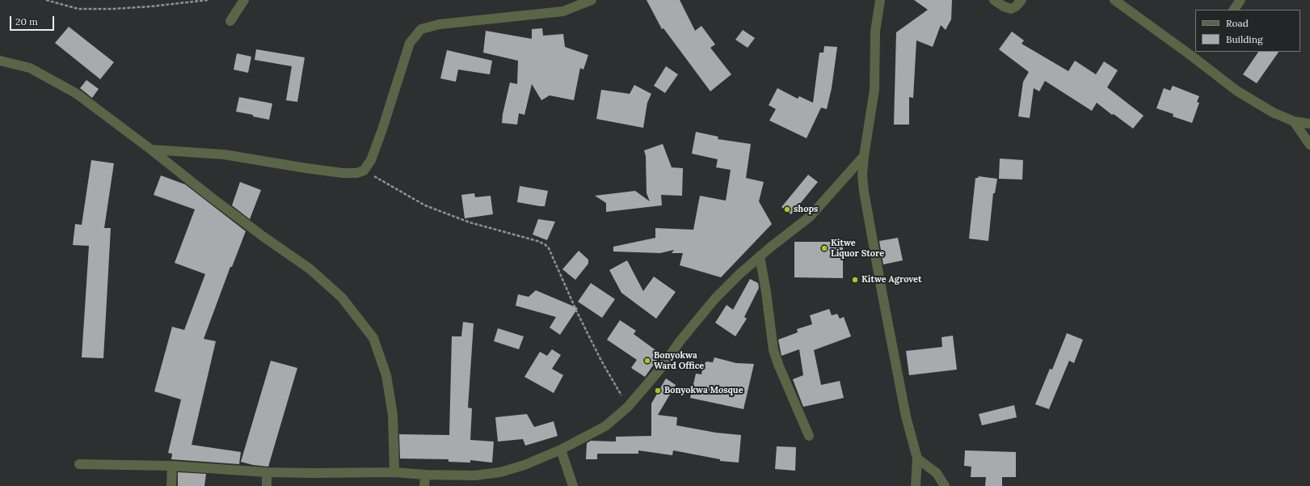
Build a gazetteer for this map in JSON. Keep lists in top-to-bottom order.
{
  "places": [
    "shops",
    "Kitwe Liquor Store",
    "Kitwe Agrovet",
    "Bonyokwa Ward Office",
    "Bonyokwa Mosque"
  ],
  "legend": ["Road", "Building"],
  "scale_bar": "20 m"
}
